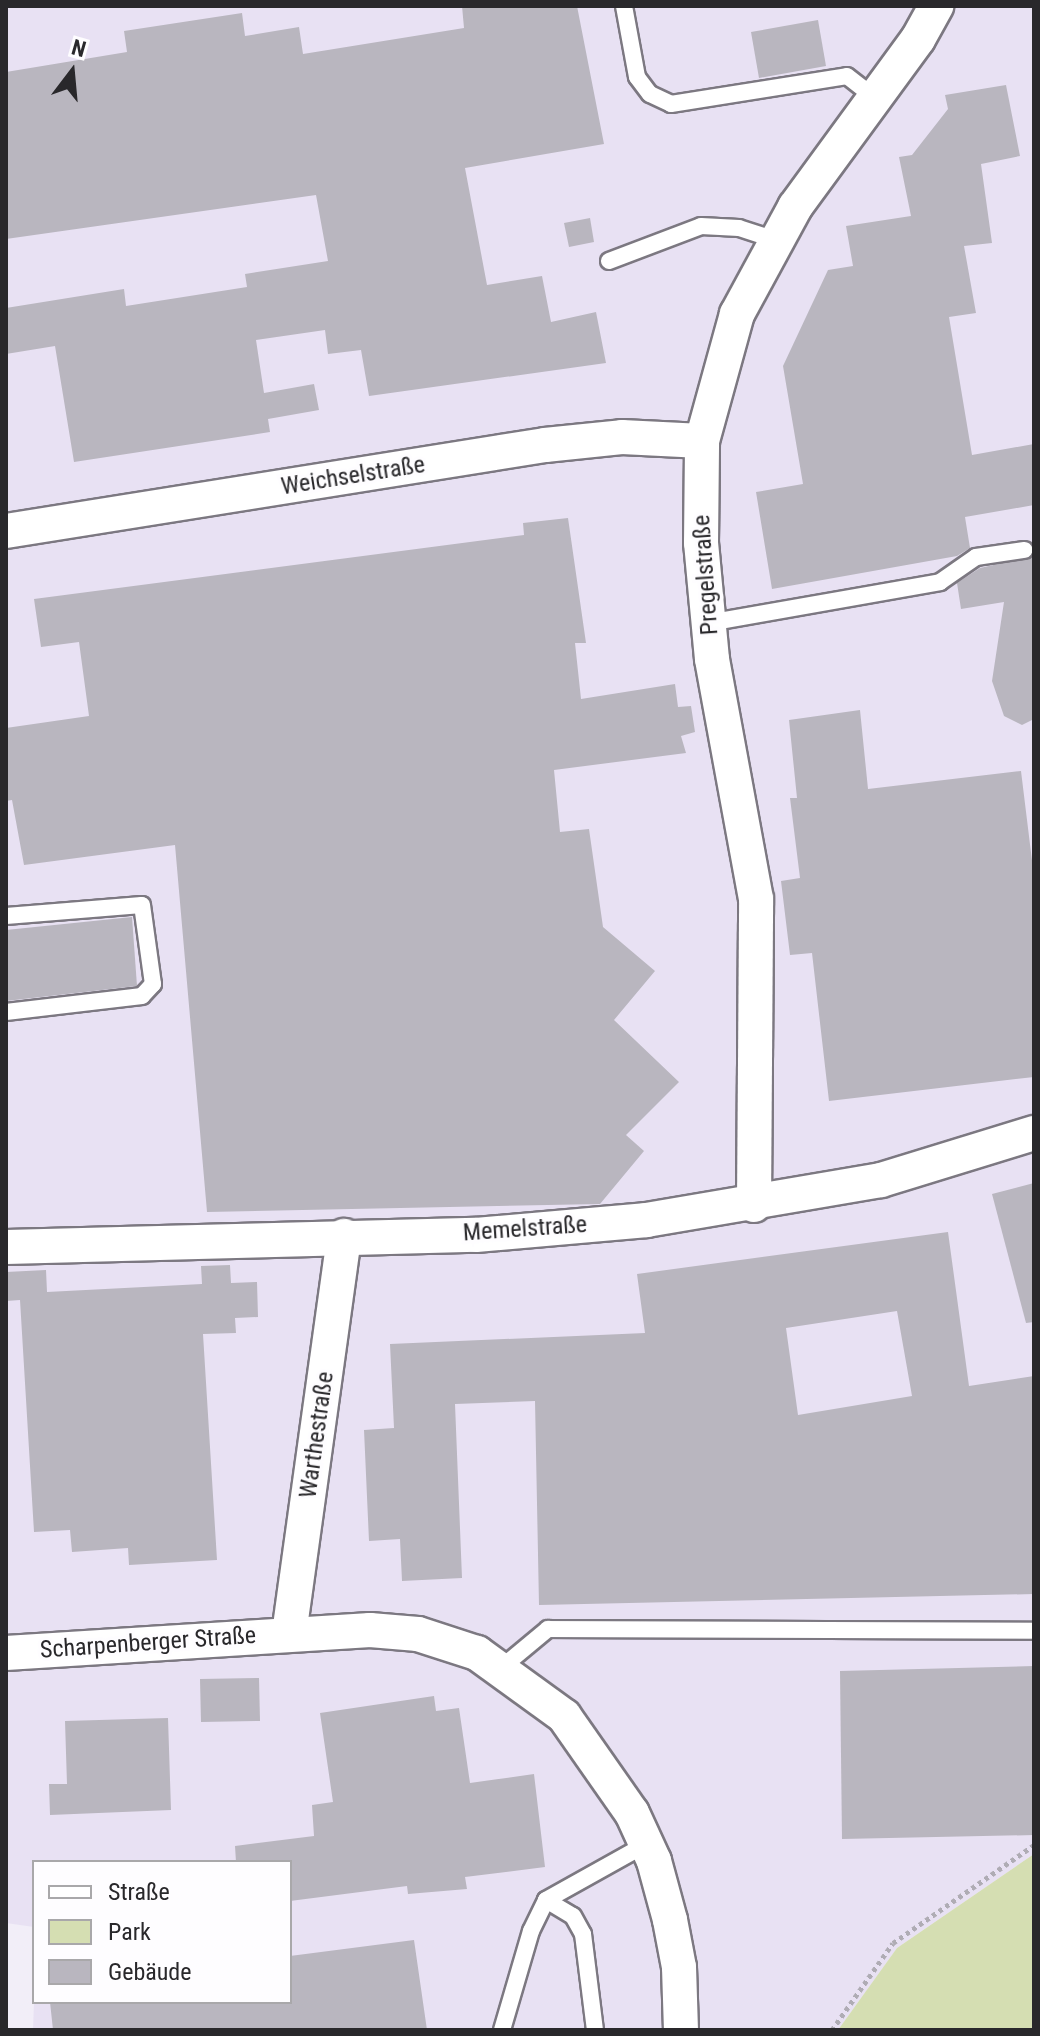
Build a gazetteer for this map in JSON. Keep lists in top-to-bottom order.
{
  "streets": {
    "street": [
      "Weichselstraße",
      "Pregelstraße",
      "Memelstraße",
      "Warthestraße",
      "Scharpenberger Straße"
    ]
  },
  "crossings": [
    ["Weichselstraße", "Pregelstraße"],
    ["Pregelstraße", "Memelstraße"],
    ["Memelstraße", "Warthestraße"],
    ["Warthestraße", "Scharpenberger Straße"]
  ],
  "legend": ["Straße", "Park", "Gebäude"],
  "north": "top"
}
